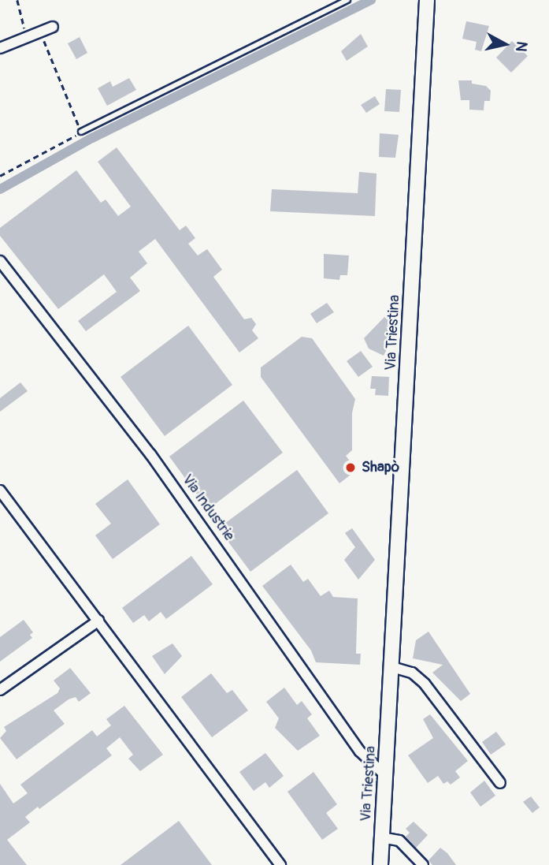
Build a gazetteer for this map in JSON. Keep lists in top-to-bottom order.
{
  "streets": {
    "main road": ["Via Triestina"],
    "street": ["Via Industrie"]
  },
  "crossings": [
    ["Via Triestina", "Via Industrie"]
  ],
  "places": ["Shapò"],
  "north": "right"
}
